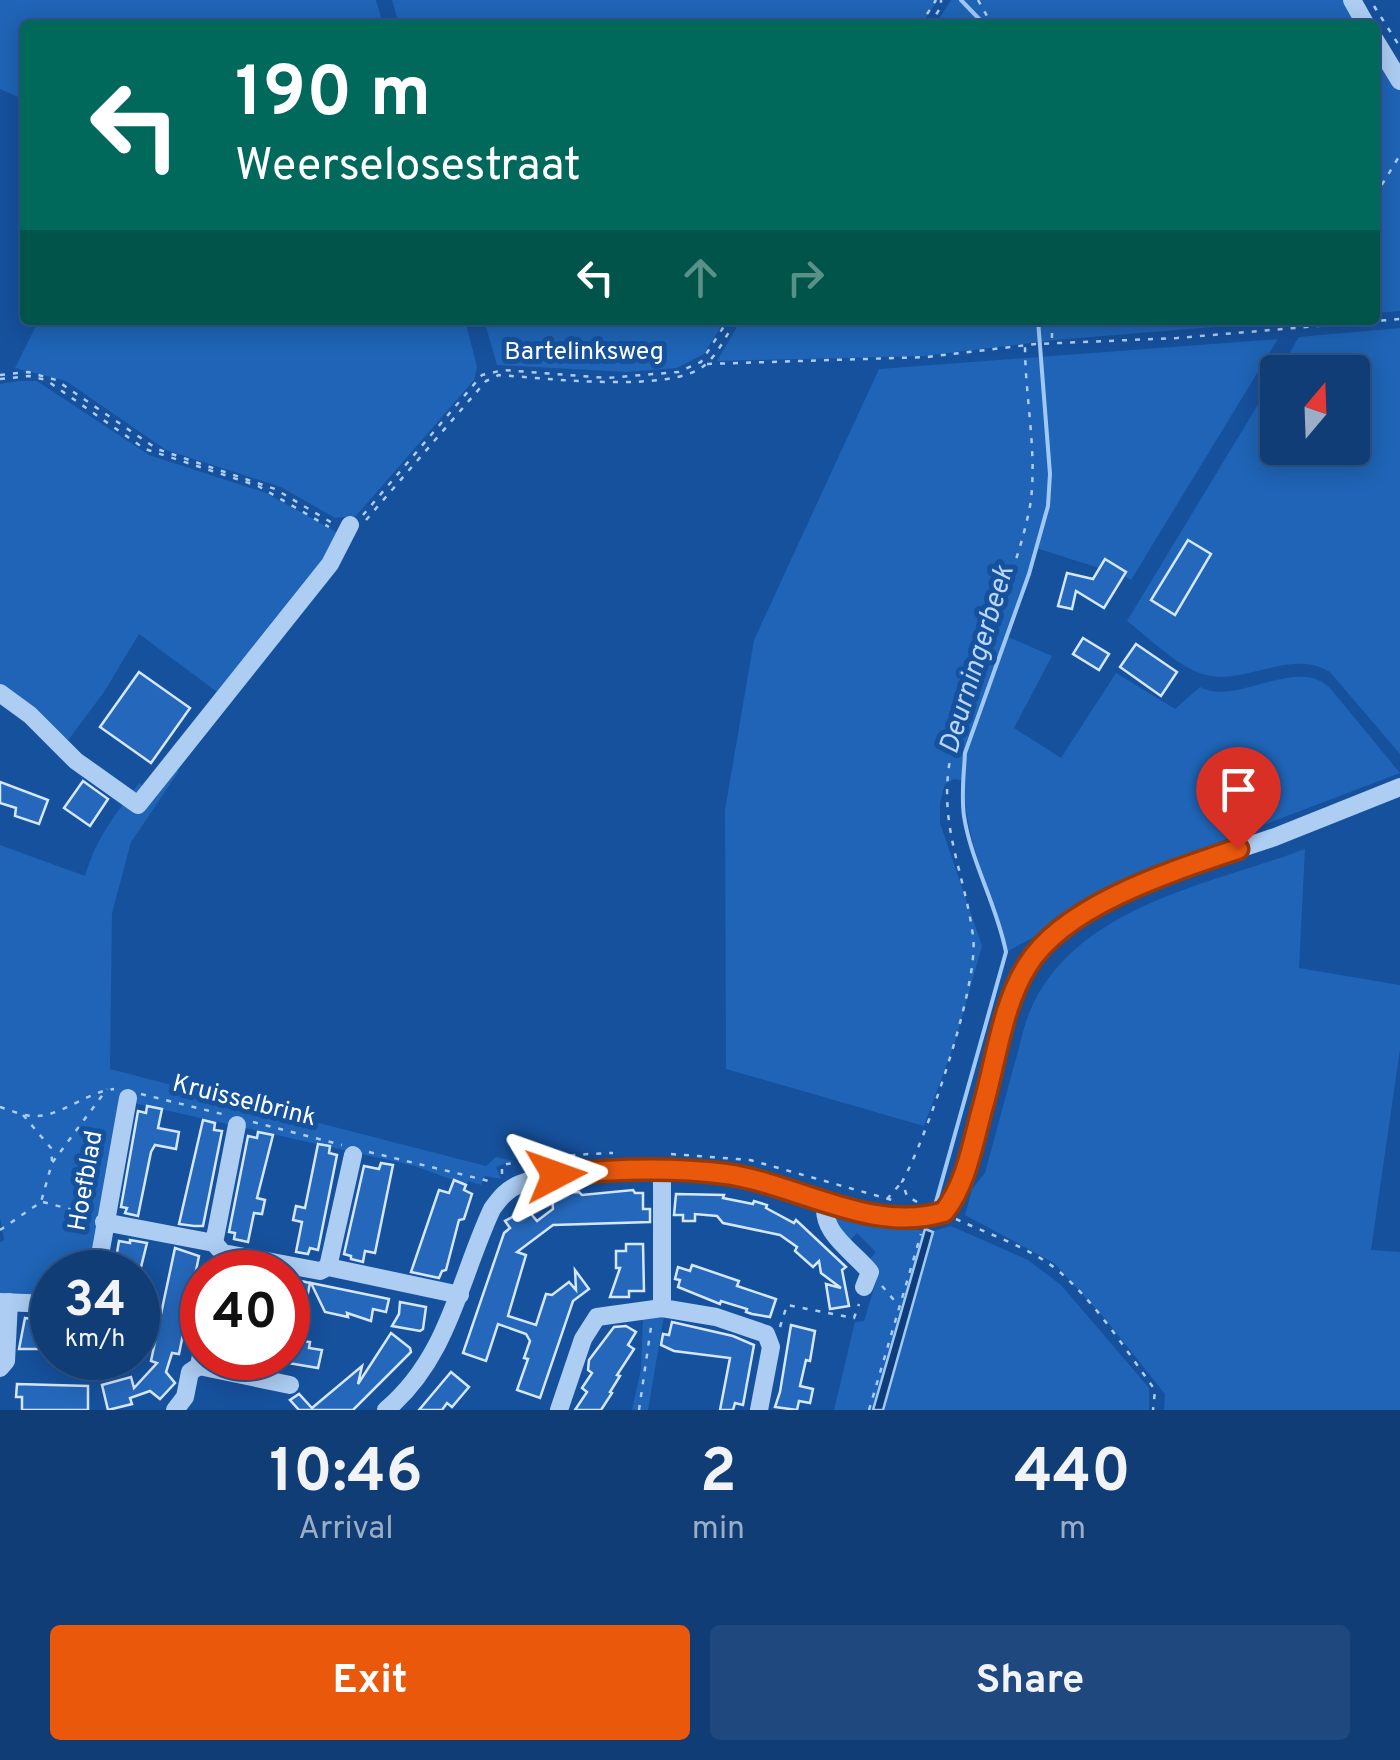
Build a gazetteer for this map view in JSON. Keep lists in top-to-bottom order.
{
  "streets": {
    "street": ["Hoefblad"],
    "path": ["Bartelinksweg", "Kruisselbrink"]
  },
  "crossings": [
    ["Kruisselbrink", "Hoefblad"]
  ],
  "water": ["Deurningerbeek"],
  "north": "top",
  "page": {
    "turn": ["190 m", "Weerselosestraat"],
    "speed": "34 km/h",
    "limit": "40",
    "eta": [
      "10:46",
      "Arrival",
      "2",
      "min",
      "440",
      "m"
    ],
    "buttons": ["Exit", "Share"]
  }
}
